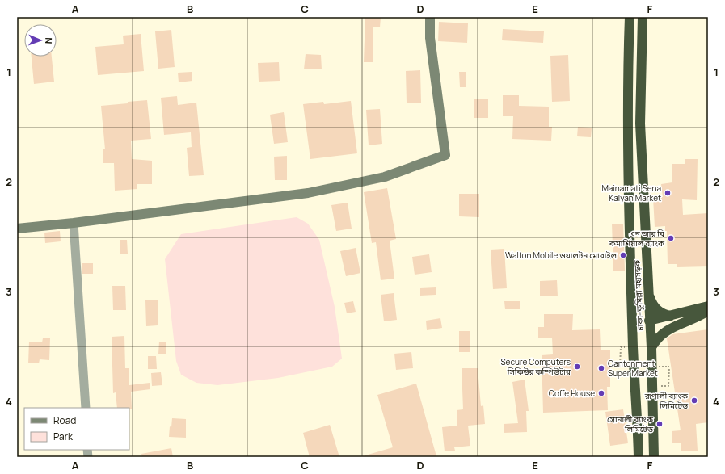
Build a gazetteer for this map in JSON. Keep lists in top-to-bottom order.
{
  "streets": {
    "highway": ["ঢাকা–কুমিল্লা মহাসড়ক"]
  },
  "places": [
    "Mainamati Sena Kalyan Market",
    "এন আর বি কমার্শিয়াল ব্যাংক",
    "Walton Mobile ওয়ালটন মোবাইল",
    "Secure Computers সিকিউর কম্পিউটার",
    "Cantonment Super Market",
    "Coffe House",
    "রূপালী ব্যাংক লিমিটেড",
    "সোনালী ব্যাংক লিমিটেড"
  ],
  "legend": ["Road", "Park"],
  "north": "right",
  "grid": {
    "columns": [
      "A",
      "B",
      "C",
      "D",
      "E",
      "F"
    ],
    "rows": [
      "1",
      "2",
      "3",
      "4"
    ]
  }
}
